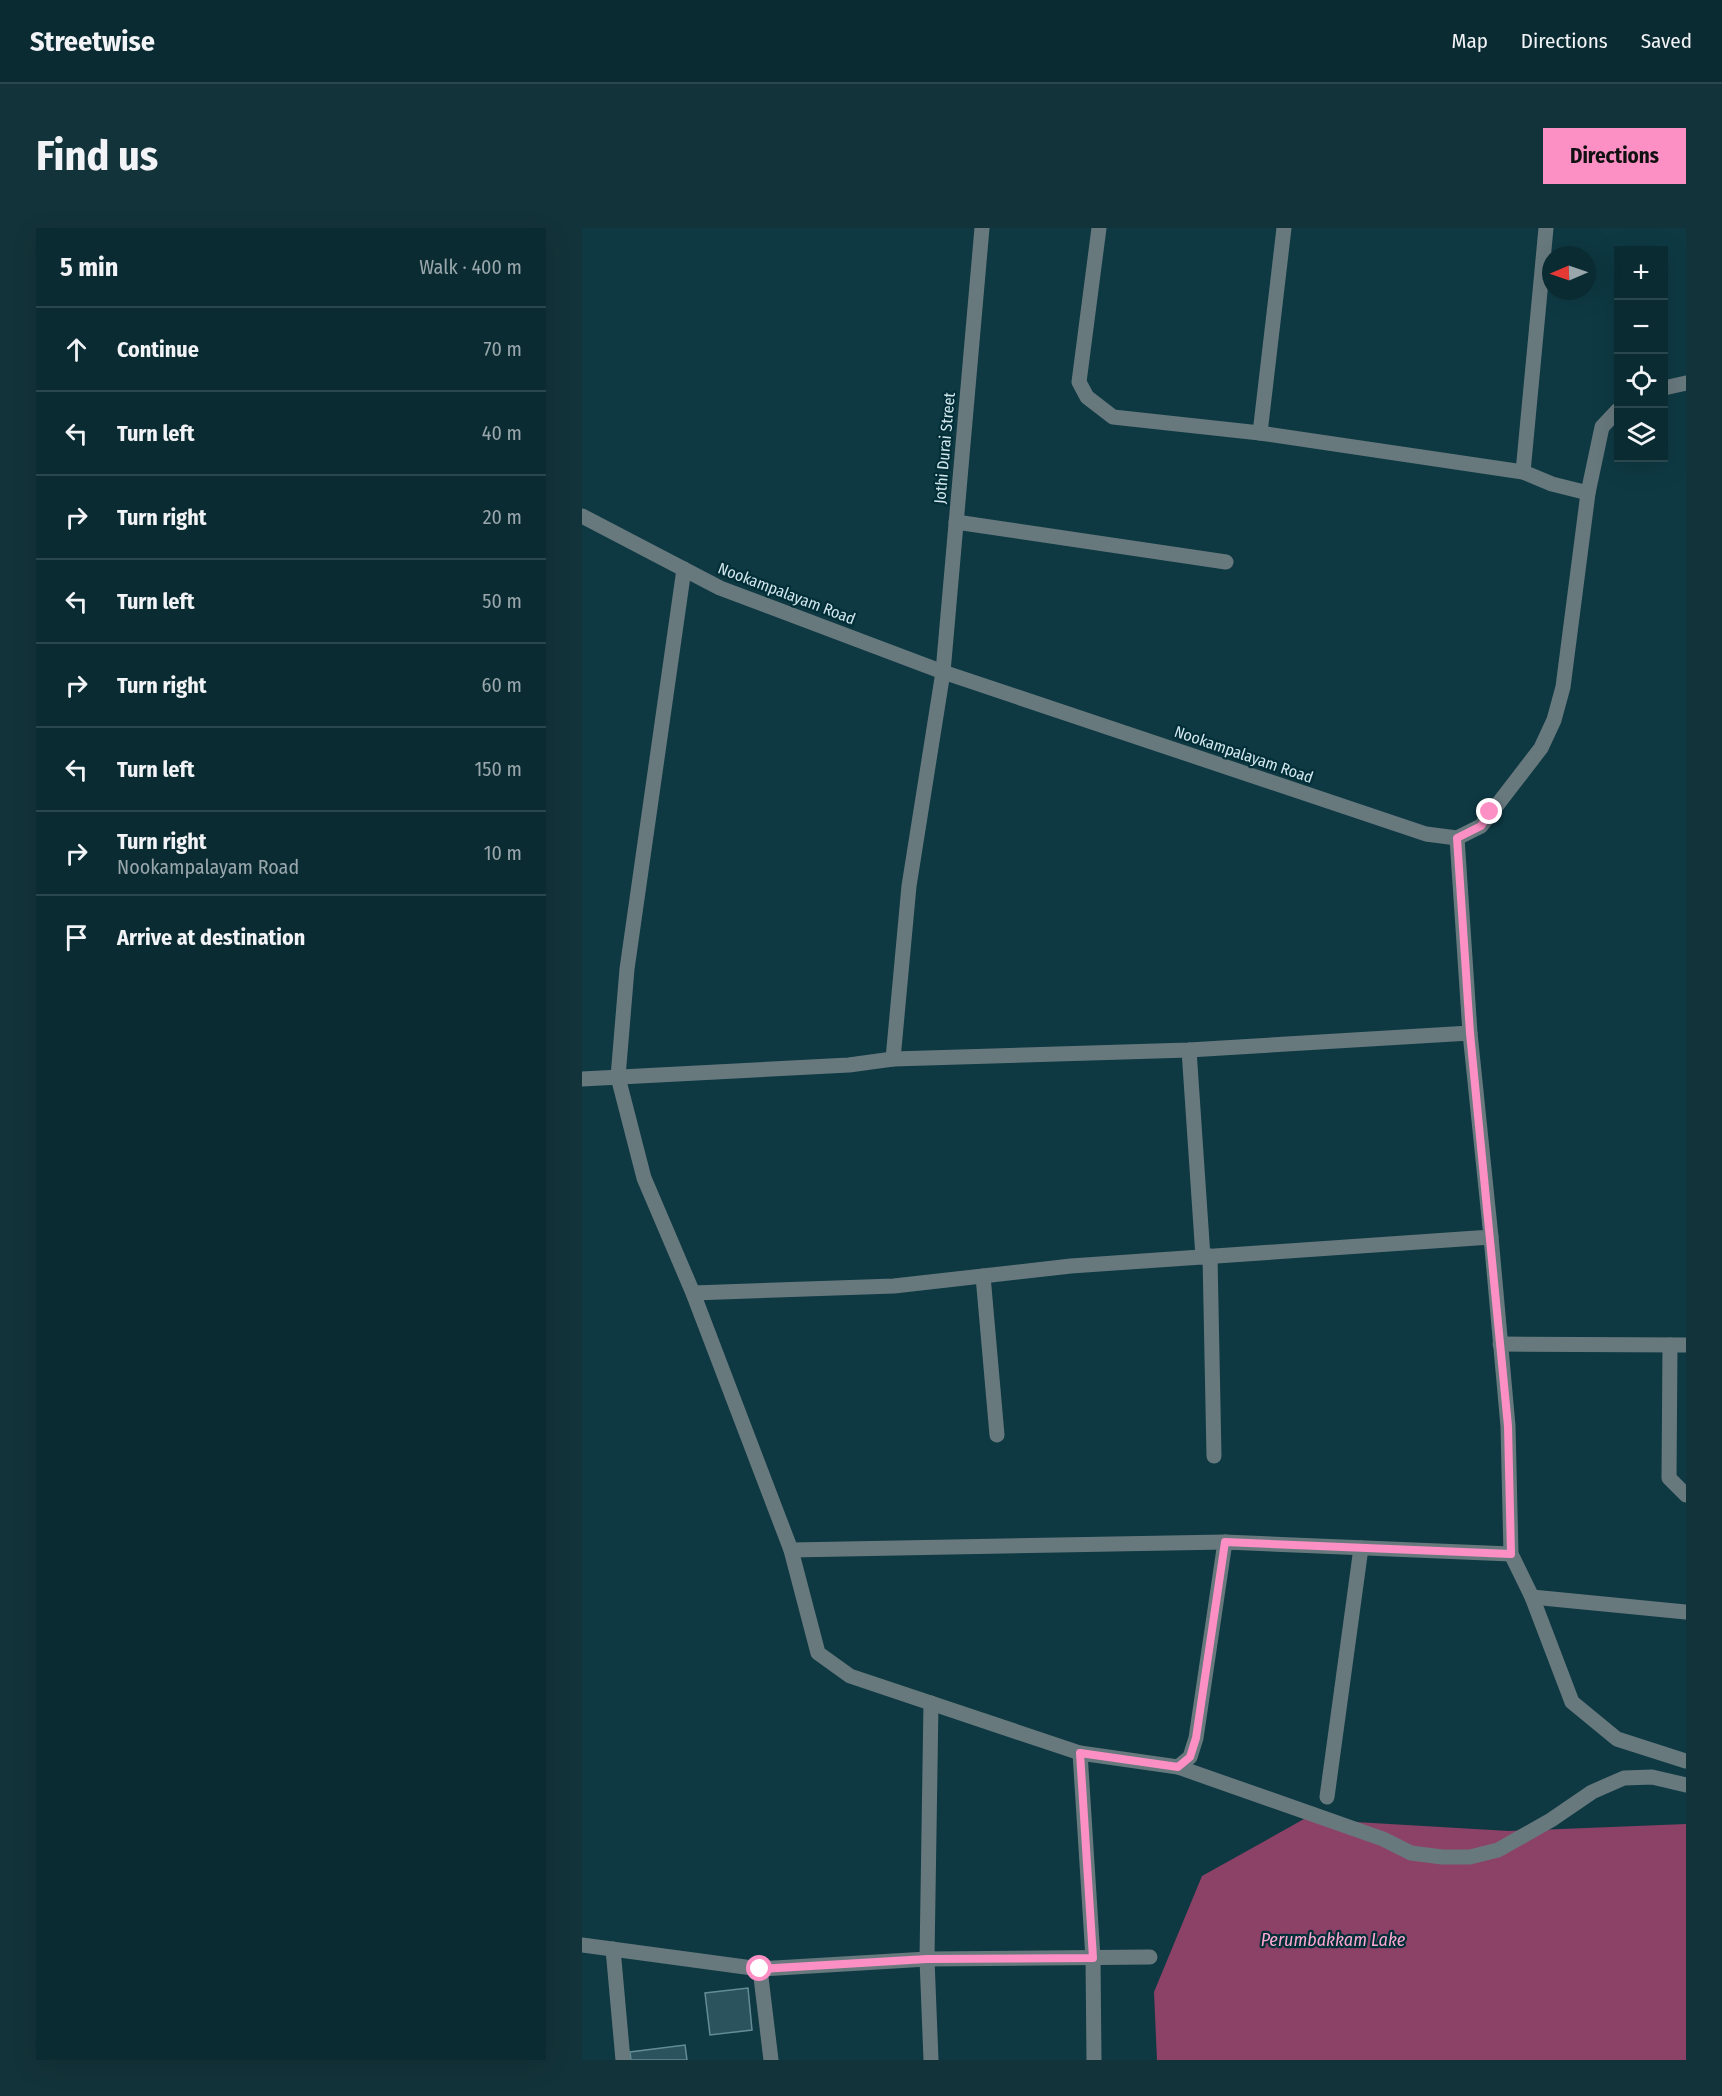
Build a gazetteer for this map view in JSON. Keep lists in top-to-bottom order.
{
  "streets": {
    "street": ["Jothi Durai Street", "Nookampalayam Road"]
  },
  "crossings": [
    ["Jothi Durai Street", "Nookampalayam Road"]
  ],
  "water": ["Perumbakkam Lake"],
  "north": "left",
  "page": {
    "header": "Streetwise",
    "nav": ["Map", "Directions", "Saved"],
    "buttons": "Directions",
    "title": "Find us",
    "heading": ["5 min", "Walk · 400 m"],
    "map_buttons": ["+", "−"],
    "list": [
      ["Continue", "70 m"],
      ["Turn left", "40 m"],
      ["Turn right", "20 m"],
      ["Turn left", "50 m"],
      ["Turn right", "60 m"],
      ["Turn left", "150 m"],
      ["Turn right", "Nookampalayam Road", "10 m"],
      "Arrive at destination"
    ]
  }
}
